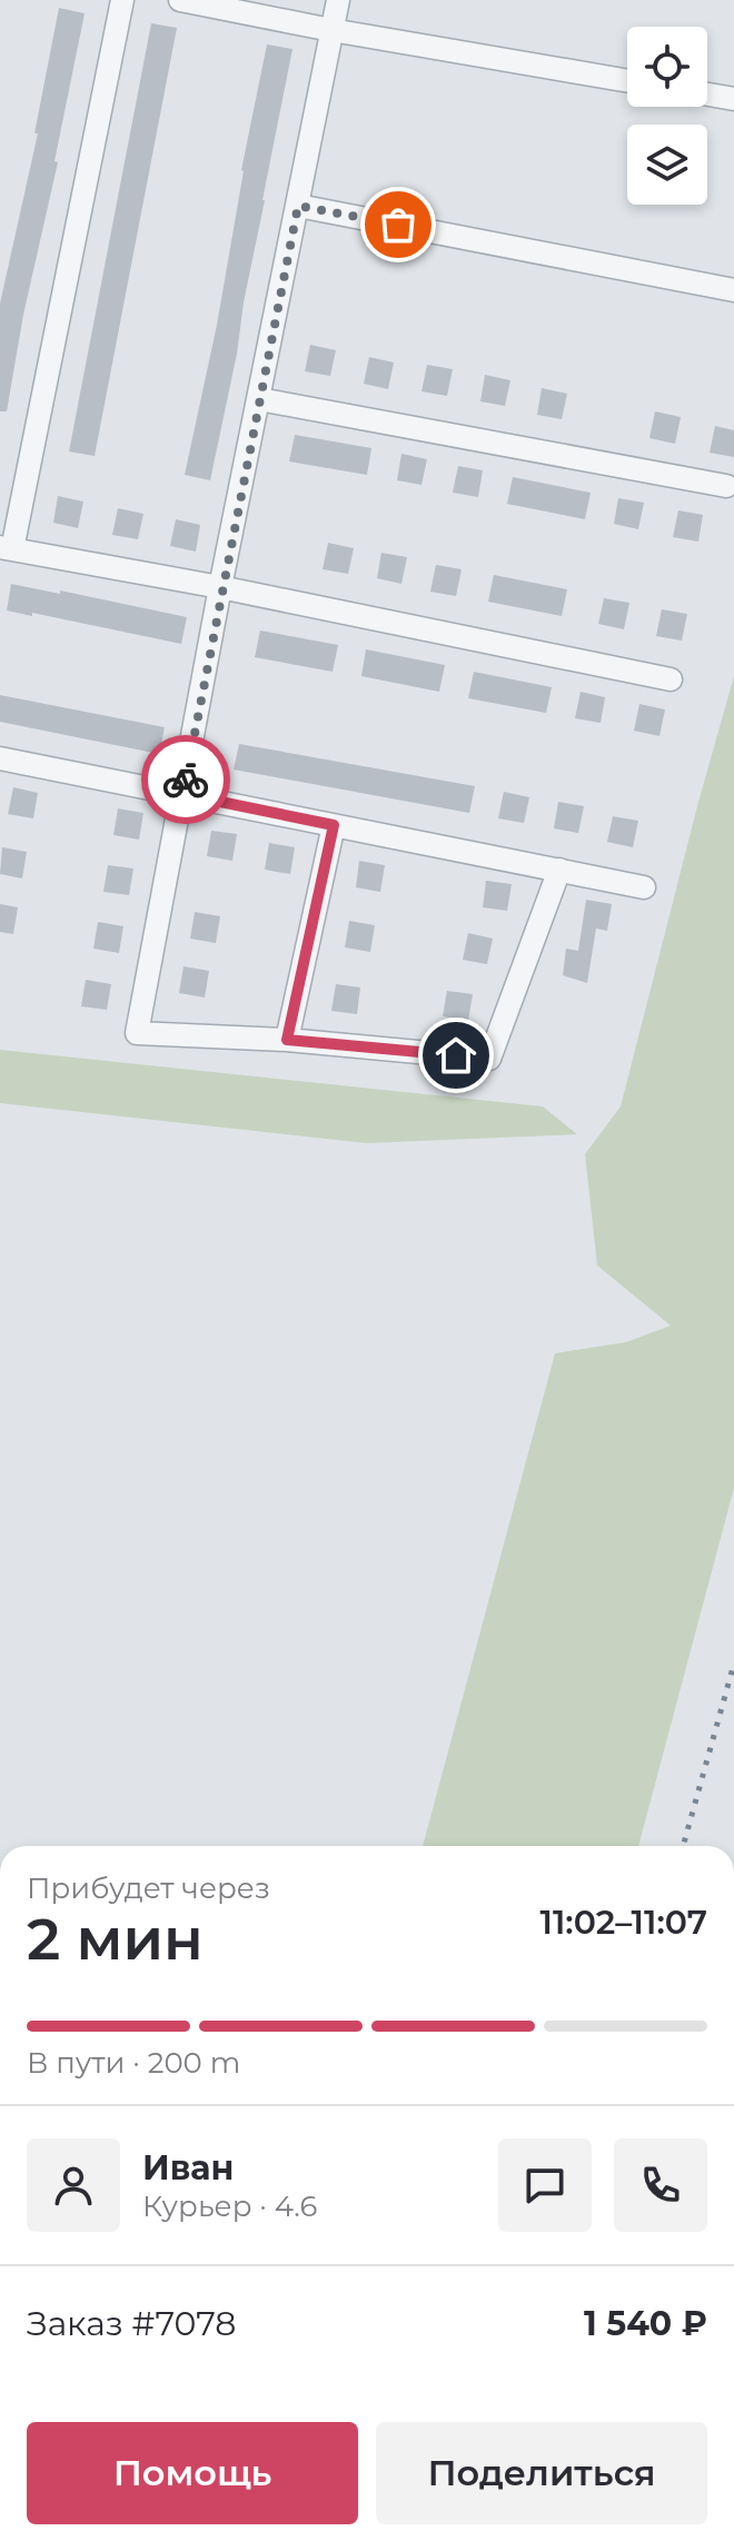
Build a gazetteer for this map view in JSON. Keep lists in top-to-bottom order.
{
  "page": {
    "heading": ["2 мин", "Прибудет через", "11:02–11:07"],
    "panel": [
      "Иван",
      "Курьер · 4.6",
      "Заказ #7078",
      "1 540 ₽"
    ],
    "bar": "В пути · 200 m",
    "buttons": ["Помощь", "Поделиться"]
  }
}
